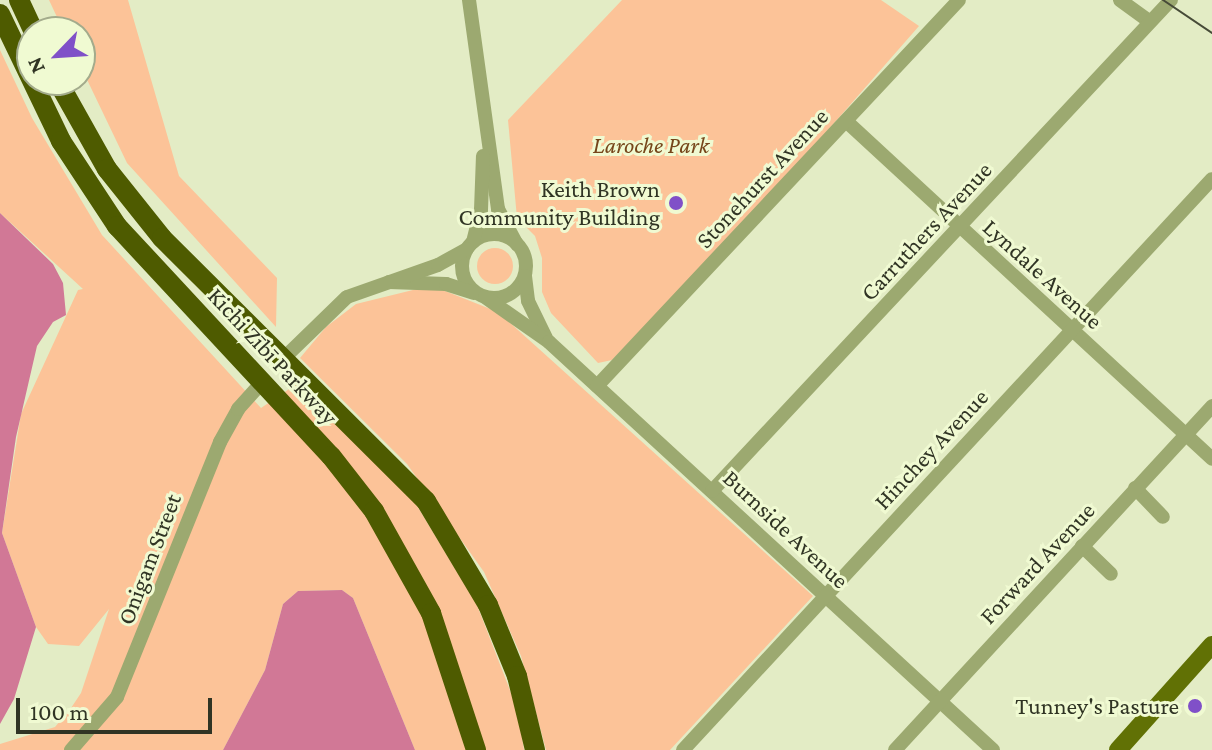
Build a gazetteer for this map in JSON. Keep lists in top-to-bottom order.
{
  "streets": {
    "highway": ["Kichi Zībī Parkway"],
    "street": [
      "Stonehurst Avenue",
      "Carruthers Avenue",
      "Lyndale Avenue",
      "Hinchey Avenue",
      "Burnside Avenue",
      "Onigam Street",
      "Forward Avenue"
    ]
  },
  "crossings": [
    ["Stonehurst Avenue", "Lyndale Avenue"],
    ["Stonehurst Avenue", "Burnside Avenue"],
    ["Carruthers Avenue", "Lyndale Avenue"],
    ["Carruthers Avenue", "Burnside Avenue"],
    ["Lyndale Avenue", "Hinchey Avenue"],
    ["Lyndale Avenue", "Forward Avenue"],
    ["Kichi Zībī Parkway", "Onigam Street"],
    ["Hinchey Avenue", "Burnside Avenue"],
    ["Burnside Avenue", "Forward Avenue"]
  ],
  "parks": ["Laroche Park"],
  "places": ["Keith Brown Community Building", "Tunney's Pasture"],
  "scale_bar": "100 m",
  "north": "bottom left"
}
